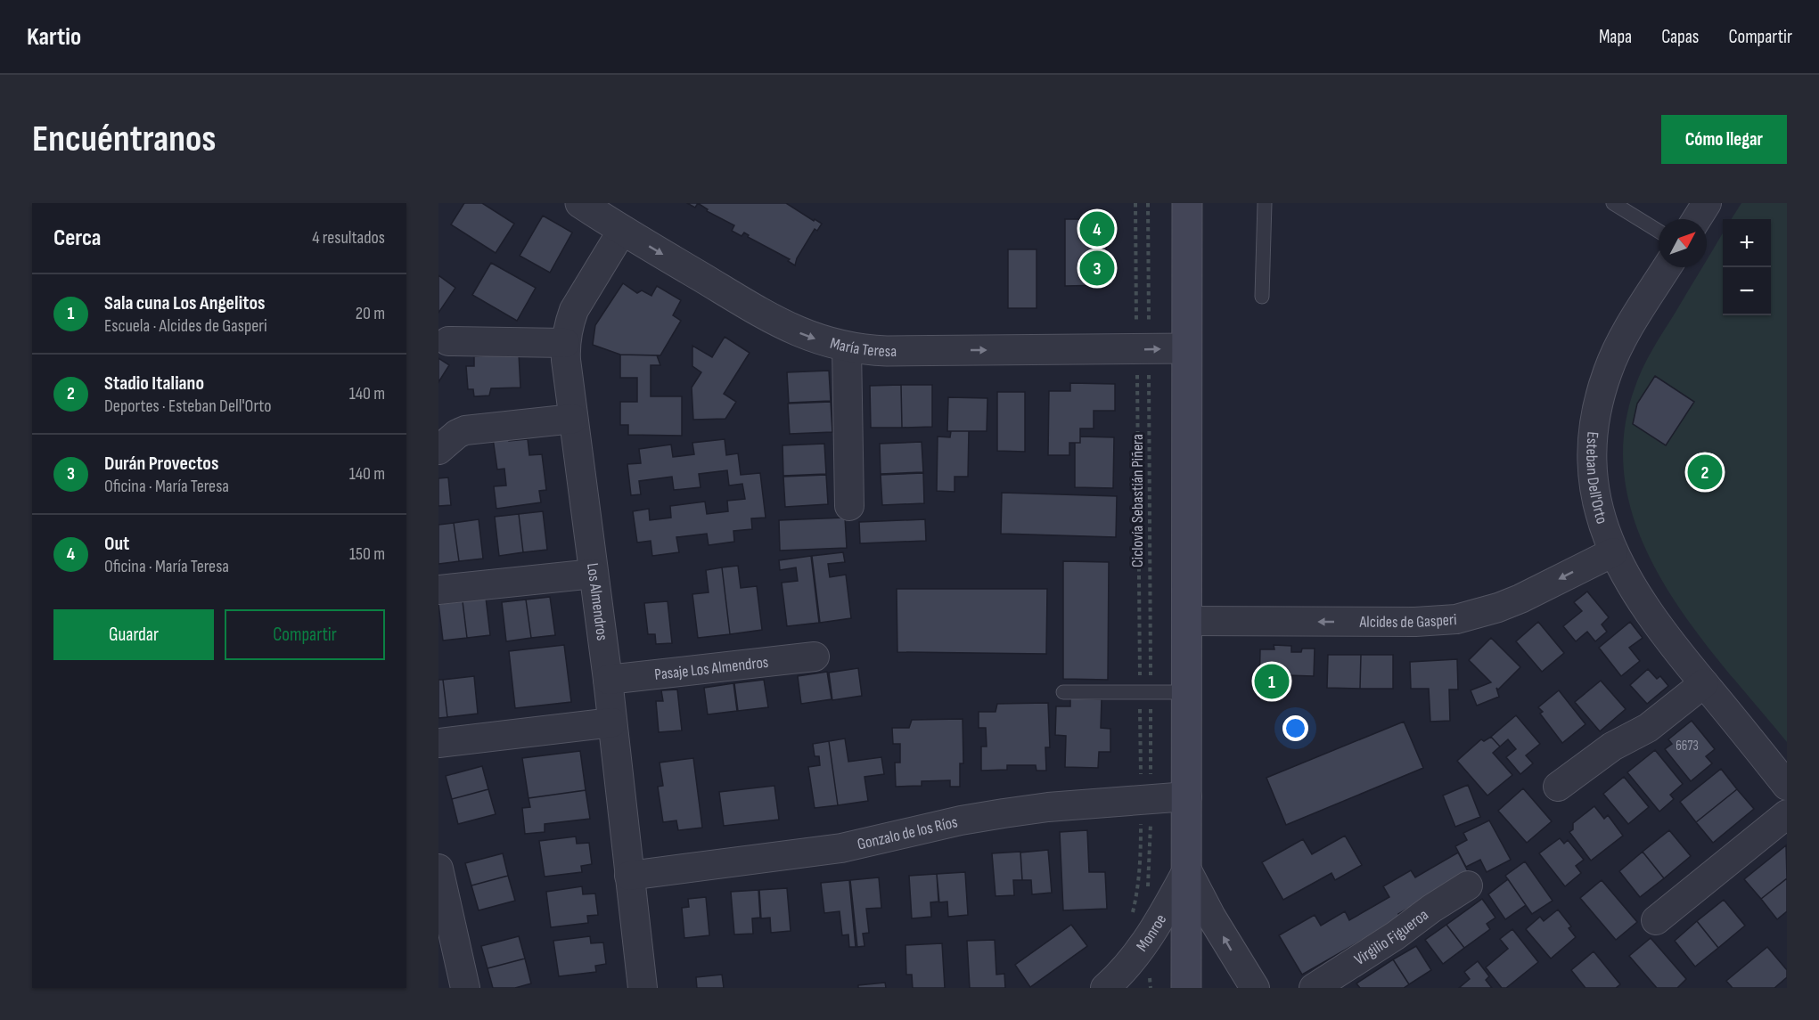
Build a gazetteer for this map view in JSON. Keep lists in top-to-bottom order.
{
  "streets": {
    "street": [
      "María Teresa",
      "Esteban Dell'Orto",
      "Los Almendros",
      "Alcides de Gasperi",
      "Pasaje Los Almendros",
      "Gonzalo de los Ríos",
      "Monroe",
      "Virgilio Figueroa"
    ],
    "path": ["Ciclovía Sebastián Piñera"]
  },
  "crossings": [
    ["María Teresa", "Ciclovía Sebastián Piñera"],
    ["María Teresa", "Los Almendros"],
    ["Esteban Dell'Orto", "Alcides de Gasperi"],
    ["Ciclovía Sebastián Piñera", "Gonzalo de los Ríos"],
    ["Los Almendros", "Pasaje Los Almendros"],
    ["Los Almendros", "Gonzalo de los Ríos"]
  ],
  "one_way": ["María Teresa", "Alcides de Gasperi"],
  "house_numbers": ["6673"],
  "north": "top right",
  "page": {
    "header": "Kartio",
    "nav": ["Mapa", "Capas", "Compartir"],
    "buttons": [
      "Cómo llegar",
      ["Guardar", "Compartir"]
    ],
    "title": "Encuéntranos",
    "heading": ["Cerca", "4 resultados"],
    "pins": [
      "4",
      "3",
      "2",
      "1"
    ],
    "map_buttons": ["+", "−"],
    "list": [
      {
        "mark": "1",
        "name": "Sala cuna Los Angelitos",
        "note": "Escuela · Alcides de Gasperi",
        "value": "20 m"
      },
      {
        "mark": "2",
        "name": "Stadio Italiano",
        "note": "Deportes · Esteban Dell'Orto",
        "value": "140 m"
      },
      {
        "mark": "3",
        "name": "Durán Provectos",
        "note": "Oficina · María Teresa",
        "value": "140 m"
      },
      {
        "mark": "4",
        "name": "Out",
        "note": "Oficina · María Teresa",
        "value": "150 m"
      }
    ]
  }
}
